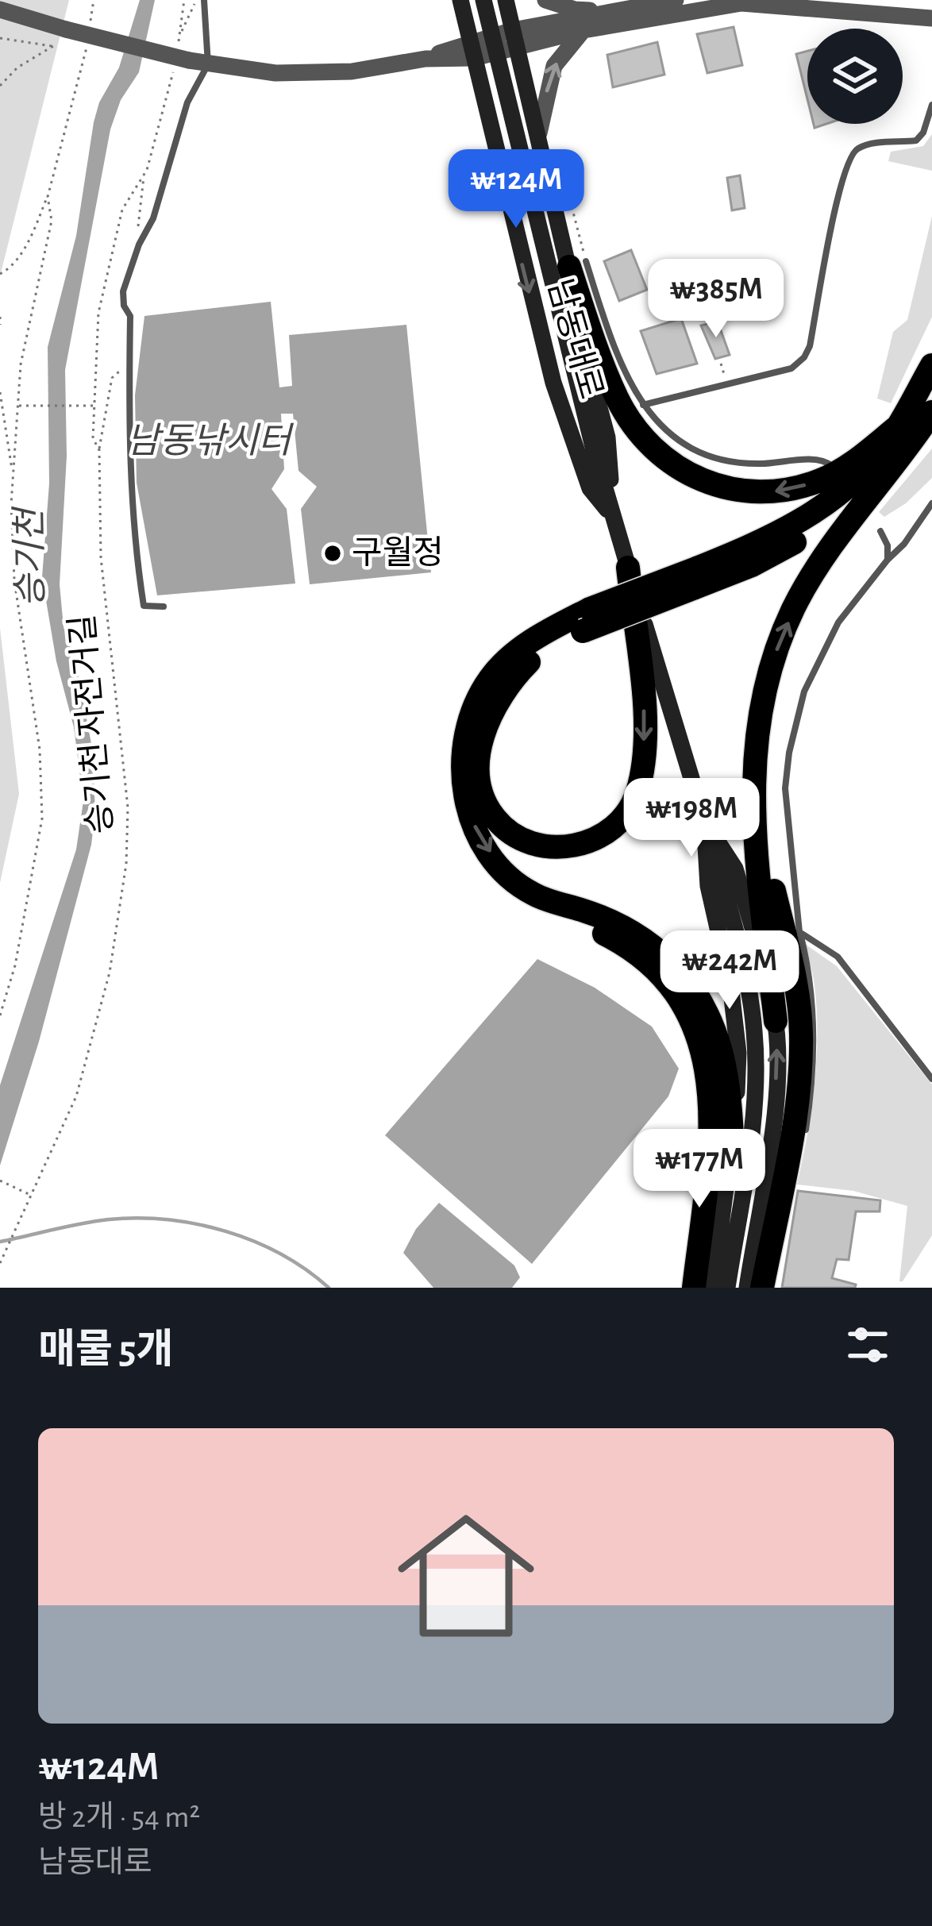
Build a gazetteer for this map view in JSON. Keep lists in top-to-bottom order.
{
  "streets": {
    "main road": ["남동대로"],
    "path": ["승기천 자전거길"]
  },
  "water": ["남동낚시터", "승기천"],
  "places": ["구월정"],
  "page": {
    "price": [
      "₩124M",
      "₩385M",
      "₩198M",
      "₩242M",
      "₩177M"
    ],
    "heading": "매물 5개",
    "list": [
      {
        "name": "₩124M",
        "note": "방 2개 · 54 m² · 남동대로"
      }
    ]
  }
}
